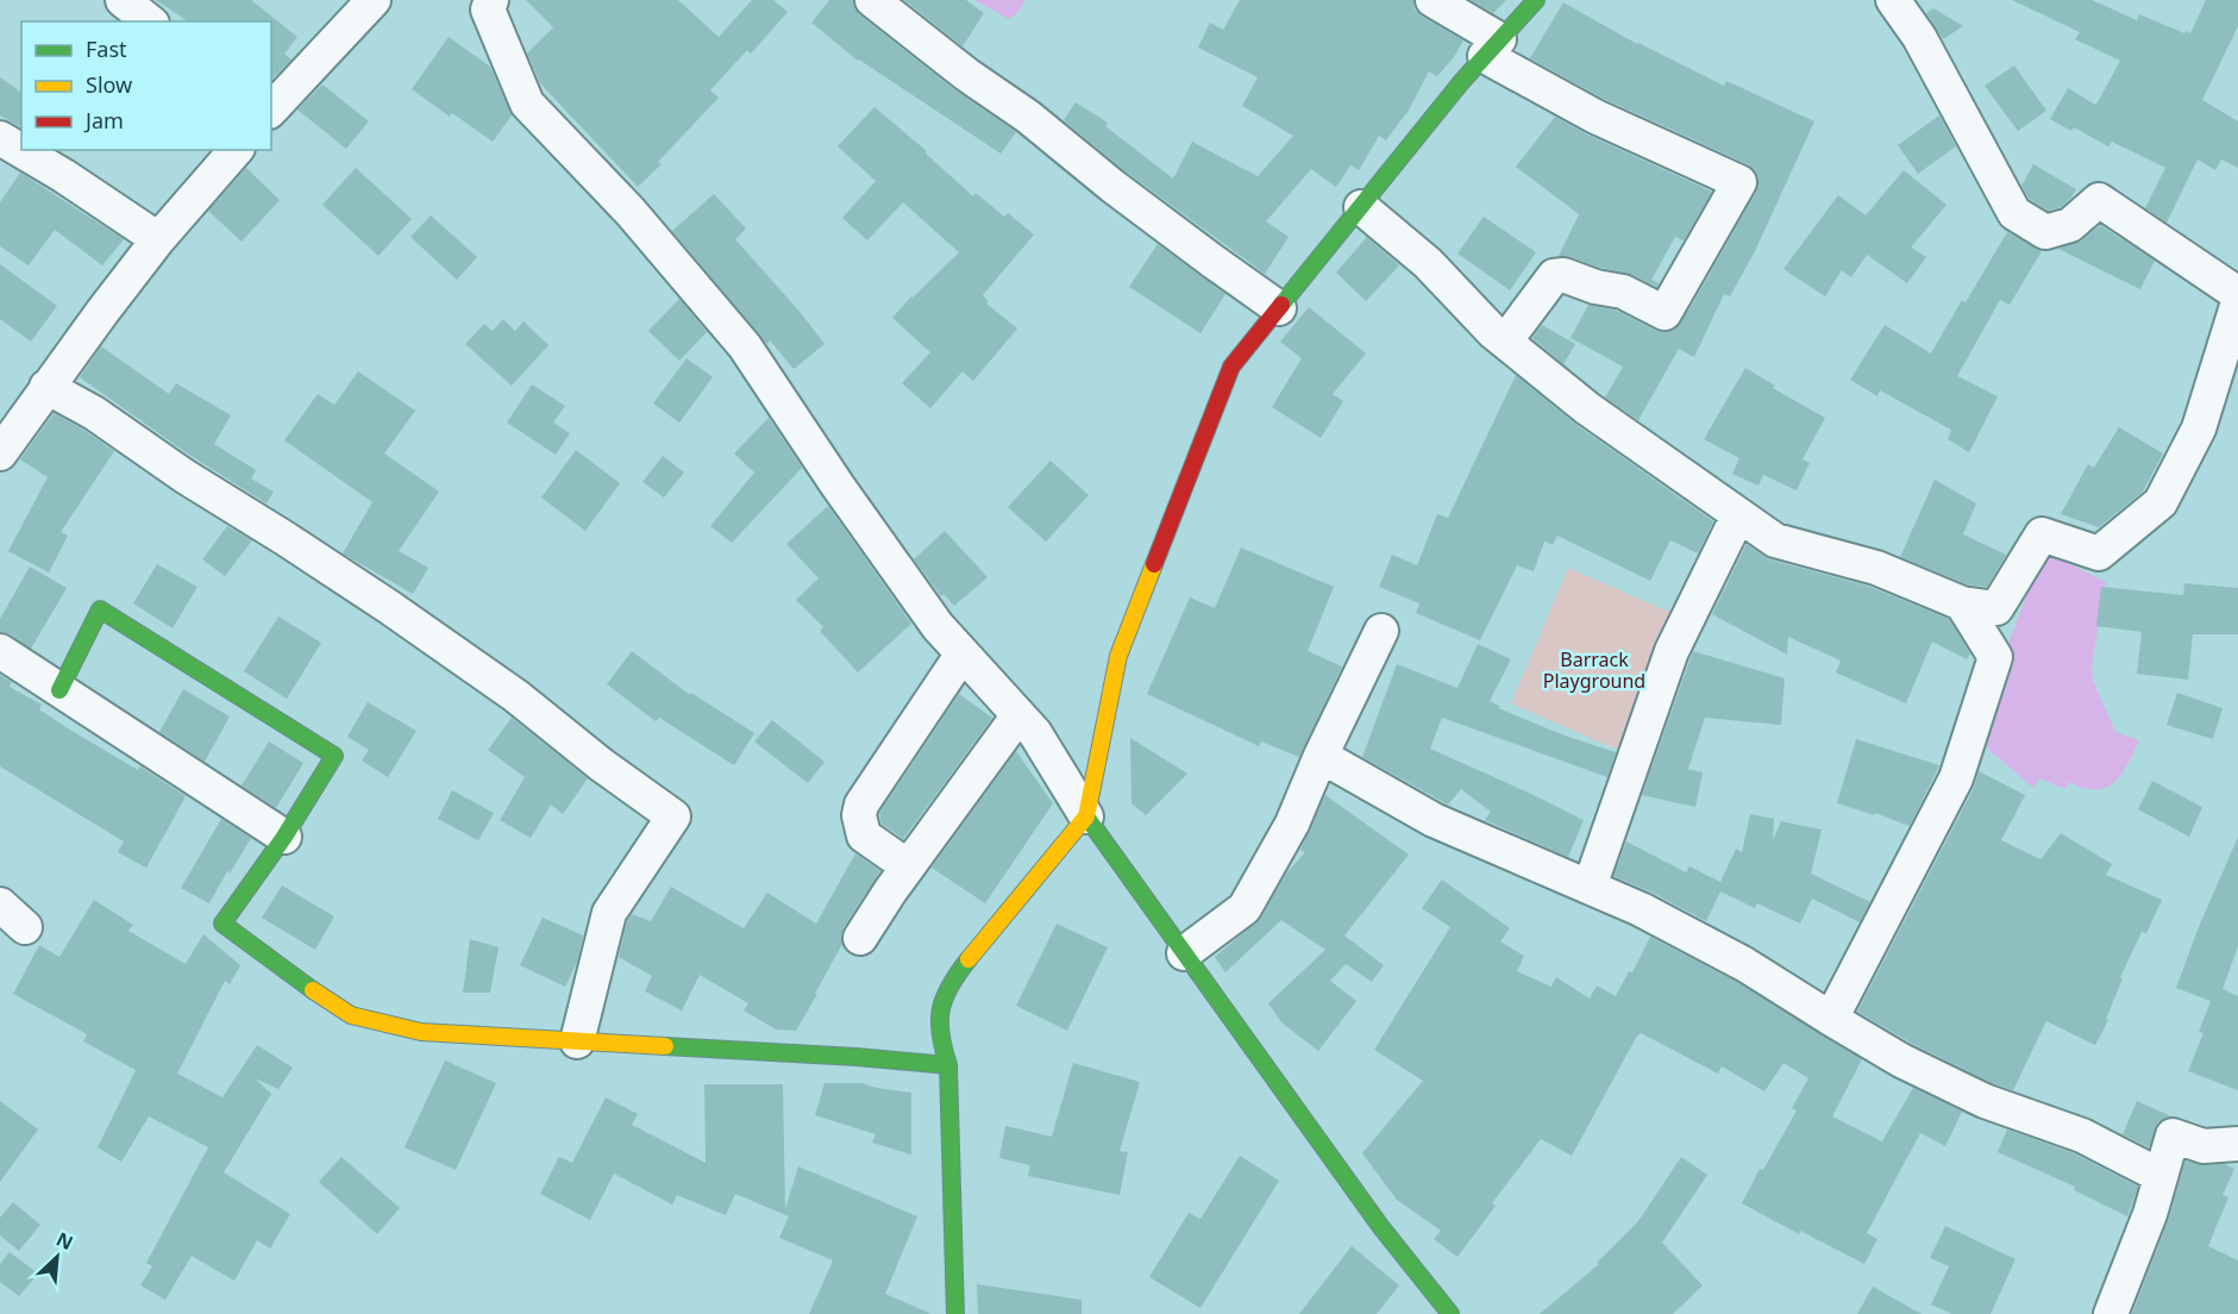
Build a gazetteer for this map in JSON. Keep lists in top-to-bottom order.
{
  "parks": ["Barrack Playground"],
  "legend": ["Fast", "Slow", "Jam"],
  "north": "top right"
}
